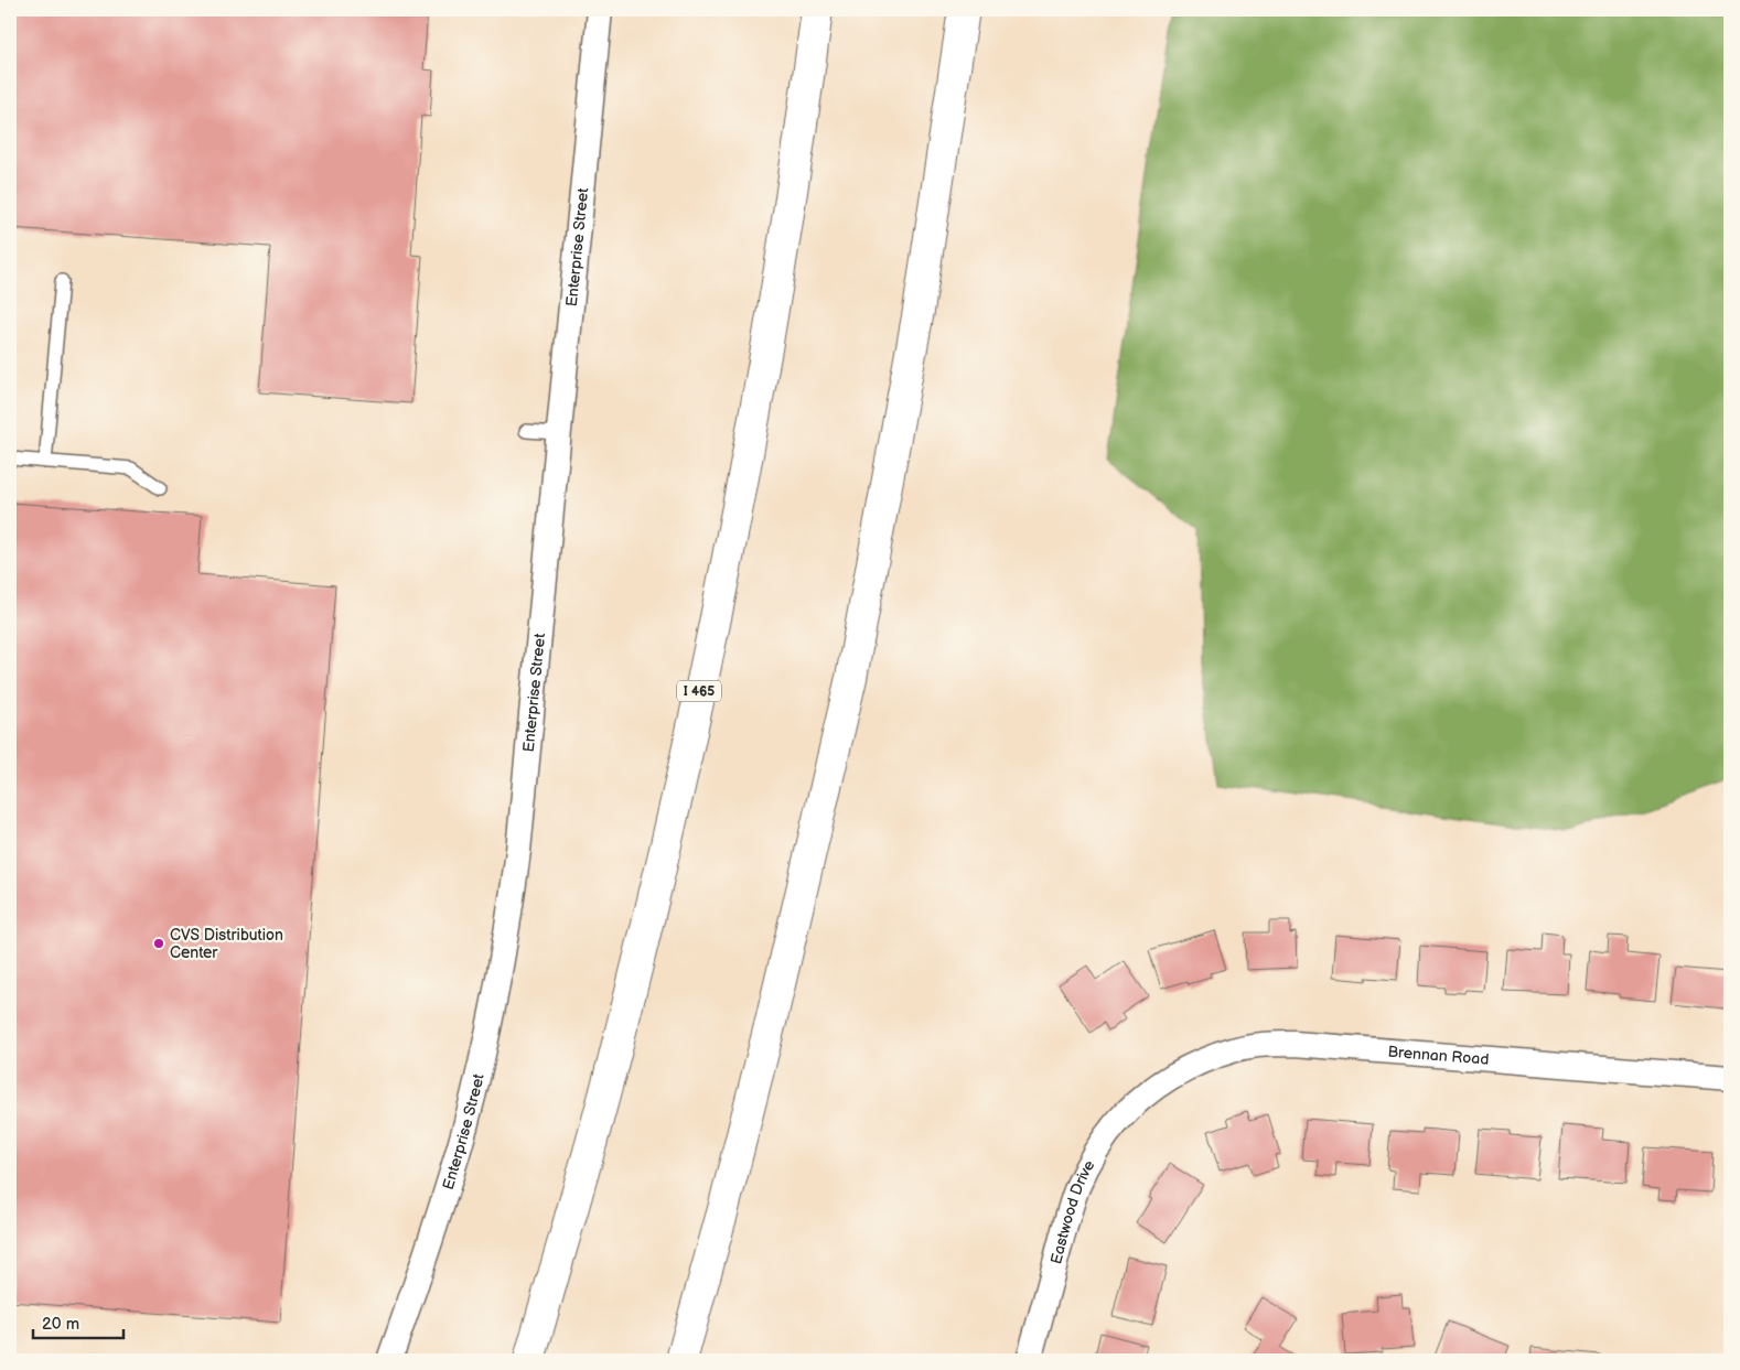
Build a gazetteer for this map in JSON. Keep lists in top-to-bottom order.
{
  "streets": {
    "highway": ["I 465"],
    "street": ["Enterprise Street", "Brennan Road", "Eastwood Drive"]
  },
  "crossings": [
    ["Brennan Road", "Eastwood Drive"]
  ],
  "places": ["CVS Distribution Center"],
  "scale_bar": "20 m"
}
